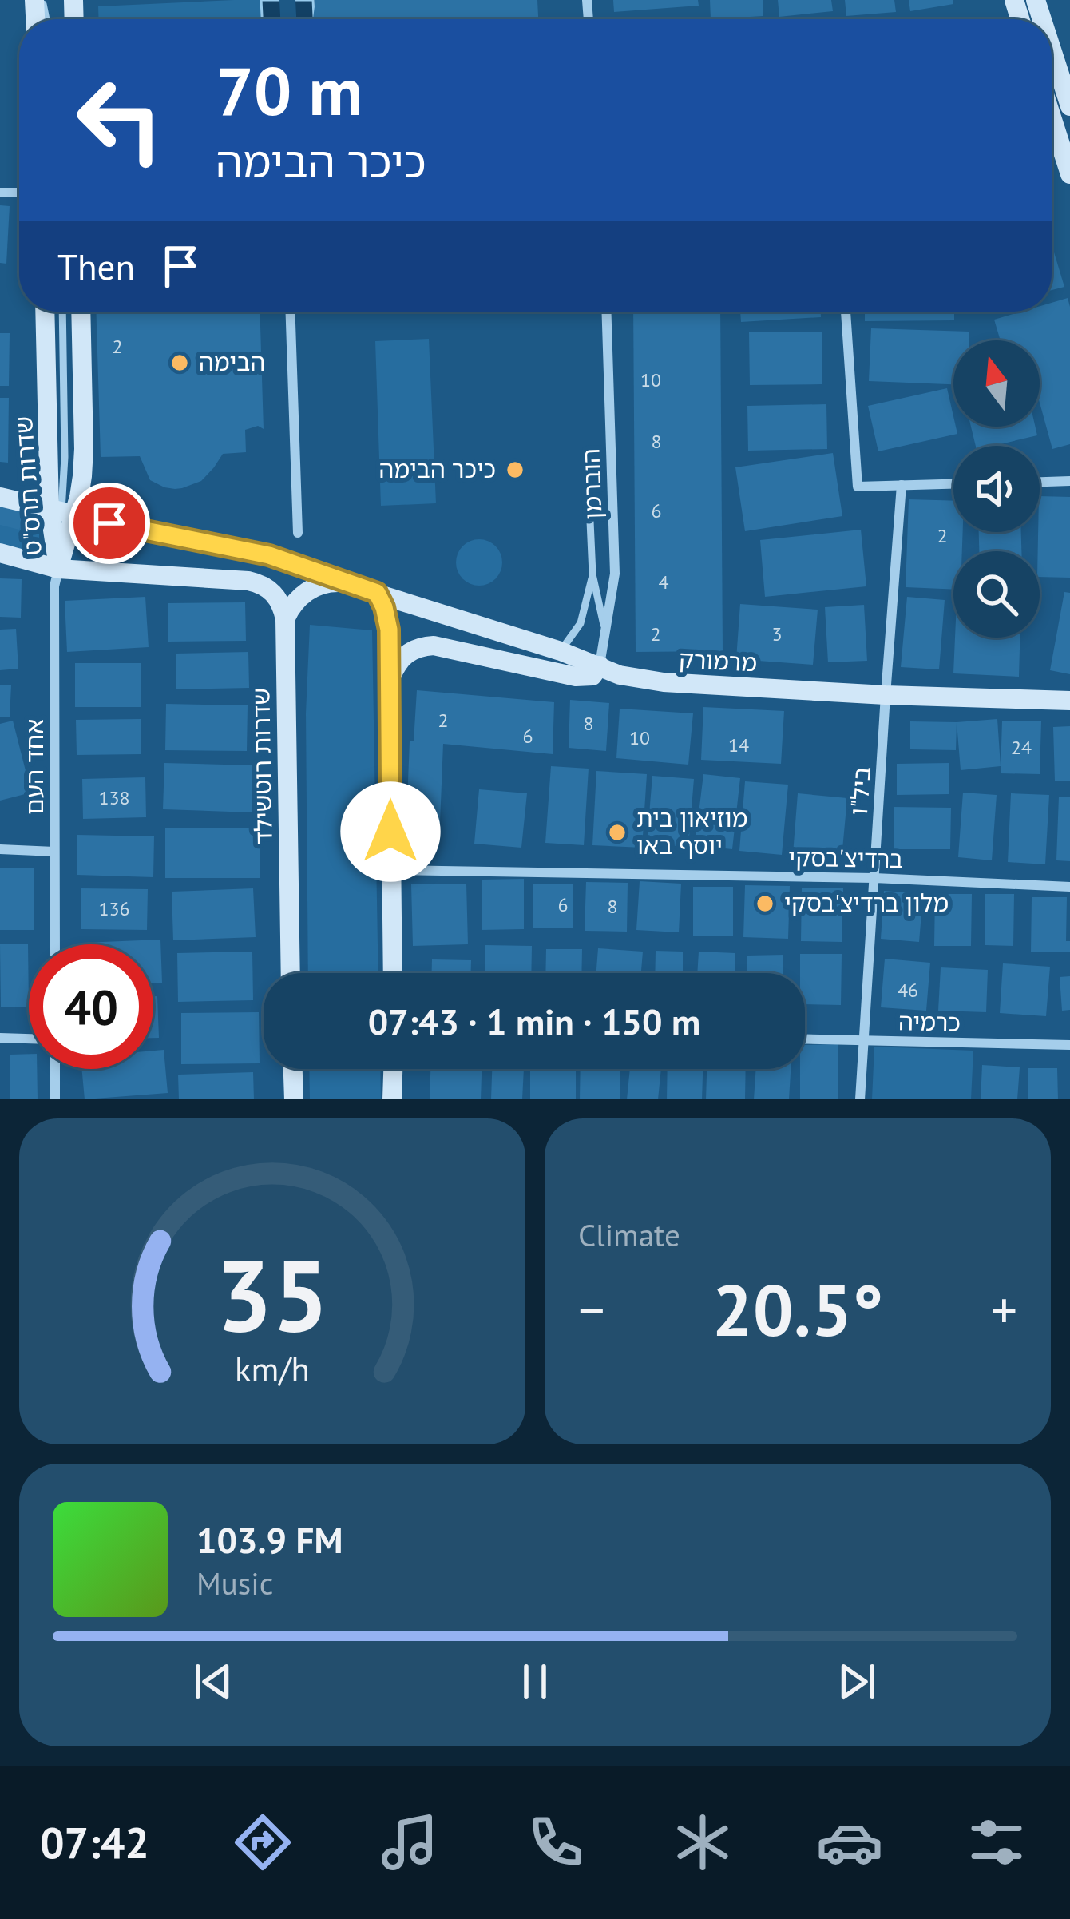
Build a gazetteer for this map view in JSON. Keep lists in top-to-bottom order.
{
  "streets": {
    "street": [
      "הוברמן",
      "שדרות תרס\"ט",
      "מרמורק",
      "שדרות רוטשילד",
      "אחד העם",
      "ביל\"ו",
      "ברדיצ'בסקי",
      "כרמיה"
    ]
  },
  "crossings": [
    ["הוברמן", "מרמורק"],
    ["שדרות תרס\"ט", "אחד העם"],
    ["מרמורק", "ביל\"ו"],
    ["ביל\"ו", "ברדיצ'בסקי"],
    ["ביל\"ו", "כרמיה"]
  ],
  "places": [
    "הבימה",
    "כיכר הבימה",
    "מוזיאון בית יוסף באו",
    "מלון ברדיצ'בסקי"
  ],
  "house_numbers": [
    "2",
    "10",
    "8",
    "6",
    "2",
    "4",
    "2",
    "3",
    "2",
    "8",
    "6",
    "10",
    "14",
    "24",
    "138",
    "6",
    "8",
    "136",
    "46"
  ],
  "north": "top",
  "page": {
    "turn": ["70 m", "כיכר הבימה"],
    "then": "Then",
    "limit": "40",
    "trip": "07:43 · 1 min · 150 m",
    "tile": "Climate",
    "heat": ["−", "20.5°", "+"],
    "song": ["103.9 FM", "Music"],
    "tabs": "07:42",
    "gauge": ["35", "km/h"]
  }
}
